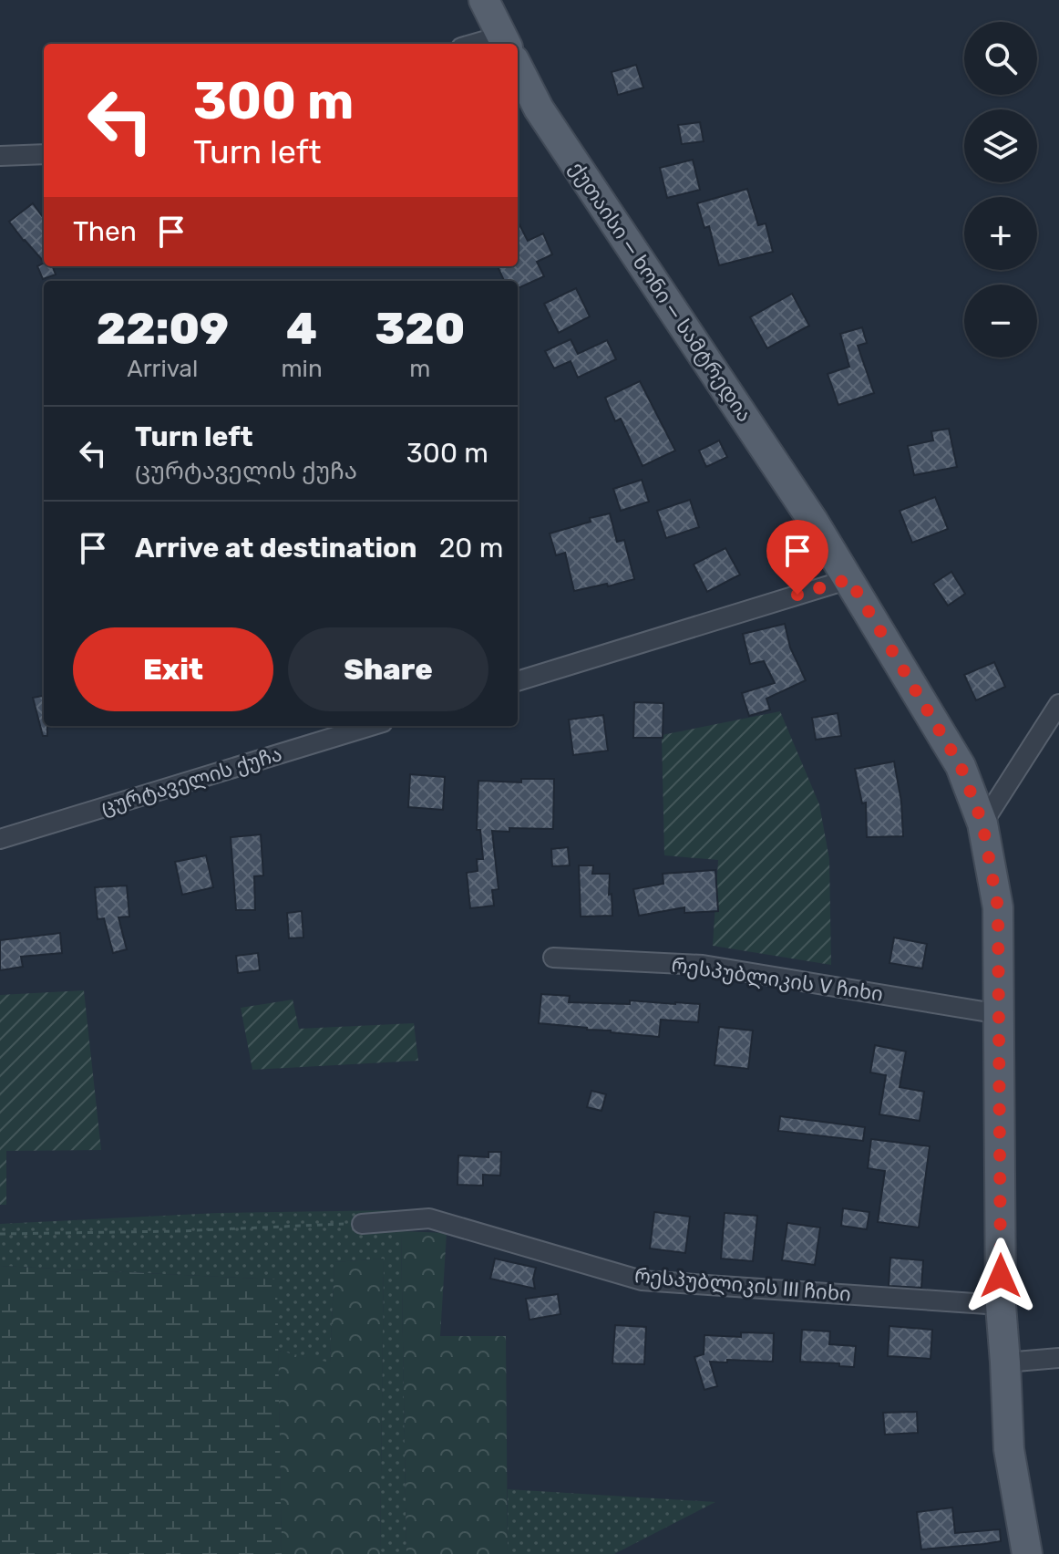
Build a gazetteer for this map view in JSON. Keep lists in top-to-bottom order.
{
  "streets": {
    "main road": ["ქუთაისი — ხონი — სამტრედია"],
    "street": ["ცურტაველის ქუჩა", "რესპუბლიკის V ჩიხი", "რესპუბლიკის III ჩიხი"]
  },
  "crossings": [
    ["ქუთაისი — ხონი — სამტრედია", "რესპუბლიკის V ჩიხი"],
    ["ქუთაისი — ხონი — სამტრედია", "რესპუბლიკის III ჩიხი"]
  ],
  "page": {
    "map_buttons": ["+", "−"],
    "turn": ["300 m", "Turn left"],
    "then": "Then",
    "eta": [
      "22:09",
      "Arrival",
      "4",
      "min",
      "320",
      "m"
    ],
    "list": [
      {
        "name": "Turn left",
        "note": "ცურტაველის ქუჩა",
        "value": "300 m"
      },
      {
        "name": "Arrive at destination",
        "value": "20 m"
      }
    ],
    "buttons": ["Exit", "Share"]
  }
}
